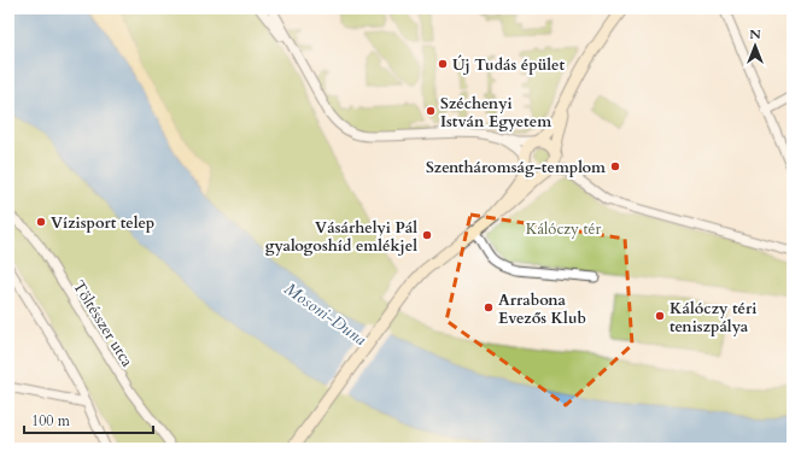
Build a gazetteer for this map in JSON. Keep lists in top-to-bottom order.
{
  "streets": {
    "street": ["Töltésszer utca"]
  },
  "water": ["Mosoni-Duna"],
  "parks": ["Kálóczy tér"],
  "places": [
    "Új Tudás épület",
    "Széchenyi István Egyetem",
    "Szentháromság-templom",
    "Vízisport telep",
    "Vásárhelyi Pál gyalogoshíd emlékjel",
    "Arrabona Evezős Klub",
    "Kálóczy téri teniszpálya"
  ],
  "scale_bar": "100 m",
  "north": "top"
}
